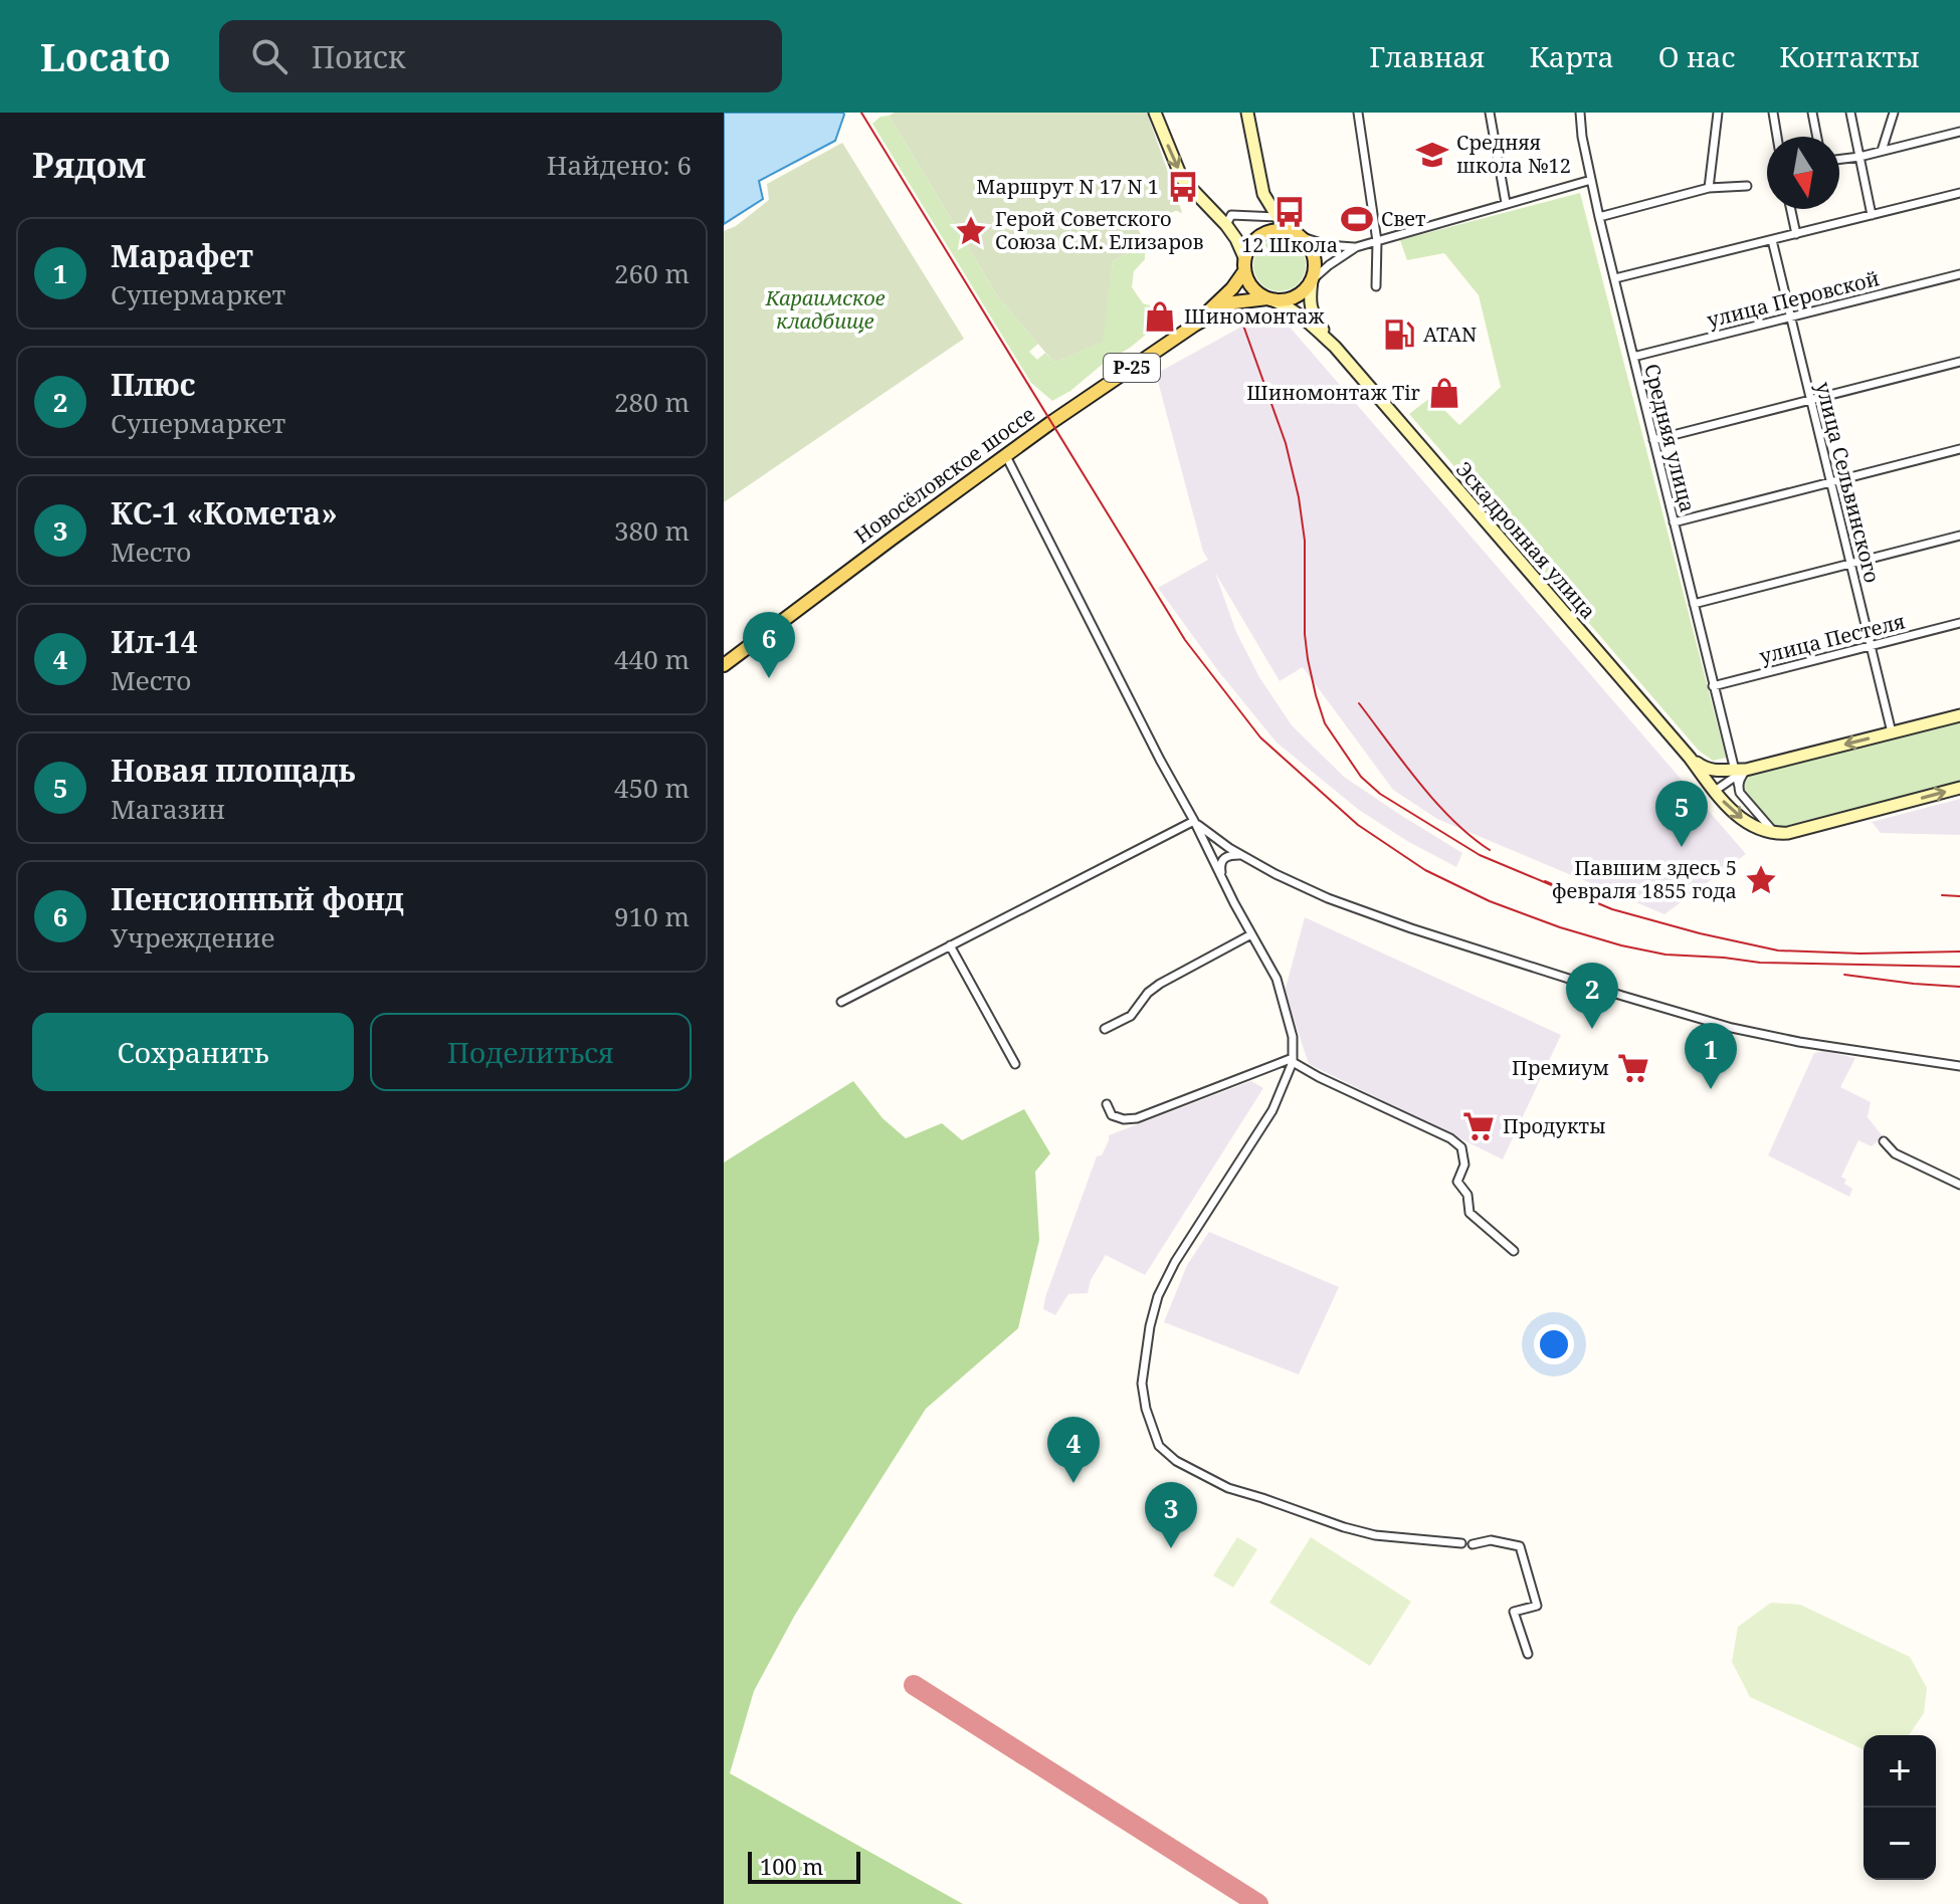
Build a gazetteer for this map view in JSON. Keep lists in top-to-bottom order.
{
  "streets": {
    "main road": ["Р-25", "Новосёловское шоссе", "Эскадронная улица"],
    "street": [
      "улица Перовской",
      "Средняя улица",
      "улица Сельвинского",
      "улица Пестеля"
    ]
  },
  "crossings": [
    ["улица Перовской", "Средняя улица"],
    ["улица Перовской", "улица Сельвинского"],
    ["Средняя улица", "Эскадронная улица"],
    ["Средняя улица", "улица Пестеля"],
    ["улица Сельвинского", "улица Пестеля"]
  ],
  "parks": ["Караимское кладбище"],
  "places": {
    "school or university": ["Средняя школа №12"],
    "bus stop": ["Маршрут N 17 N 1", "12 Школа"],
    "sports": ["Свет"],
    "place": ["Герой Советского Союза С.М. Елизаров", "Павшим здесь 5 февраля 1855 года"],
    "shop": ["Шиномонтаж", "Шиномонтаж Tir"],
    "fuel station": ["ATAN"],
    "supermarket": ["Премиум", "Продукты"]
  },
  "scale_bar": "100 m",
  "north": "bottom",
  "page": {
    "header": "Locato",
    "search": "Поиск",
    "nav": [
      "Главная",
      "Карта",
      "О нас",
      "Контакты"
    ],
    "heading": ["Рядом", "Найдено: 6"],
    "list": [
      {
        "mark": "1",
        "name": "Марафет",
        "note": "Супермаркет",
        "value": "260 m"
      },
      {
        "mark": "2",
        "name": "Плюс",
        "note": "Супермаркет",
        "value": "280 m"
      },
      {
        "mark": "3",
        "name": "КС-1 «Комета»",
        "note": "Место",
        "value": "380 m"
      },
      {
        "mark": "4",
        "name": "Ил-14",
        "note": "Место",
        "value": "440 m"
      },
      {
        "mark": "5",
        "name": "Новая площадь",
        "note": "Магазин",
        "value": "450 m"
      },
      {
        "mark": "6",
        "name": "Пенсионный фонд",
        "note": "Учреждение",
        "value": "910 m"
      }
    ],
    "pins": [
      "6",
      "5",
      "2",
      "1",
      "4",
      "3"
    ],
    "buttons": ["Сохранить", "Поделиться"],
    "map_buttons": ["+", "−"],
    "scale": "100 m"
  }
}
